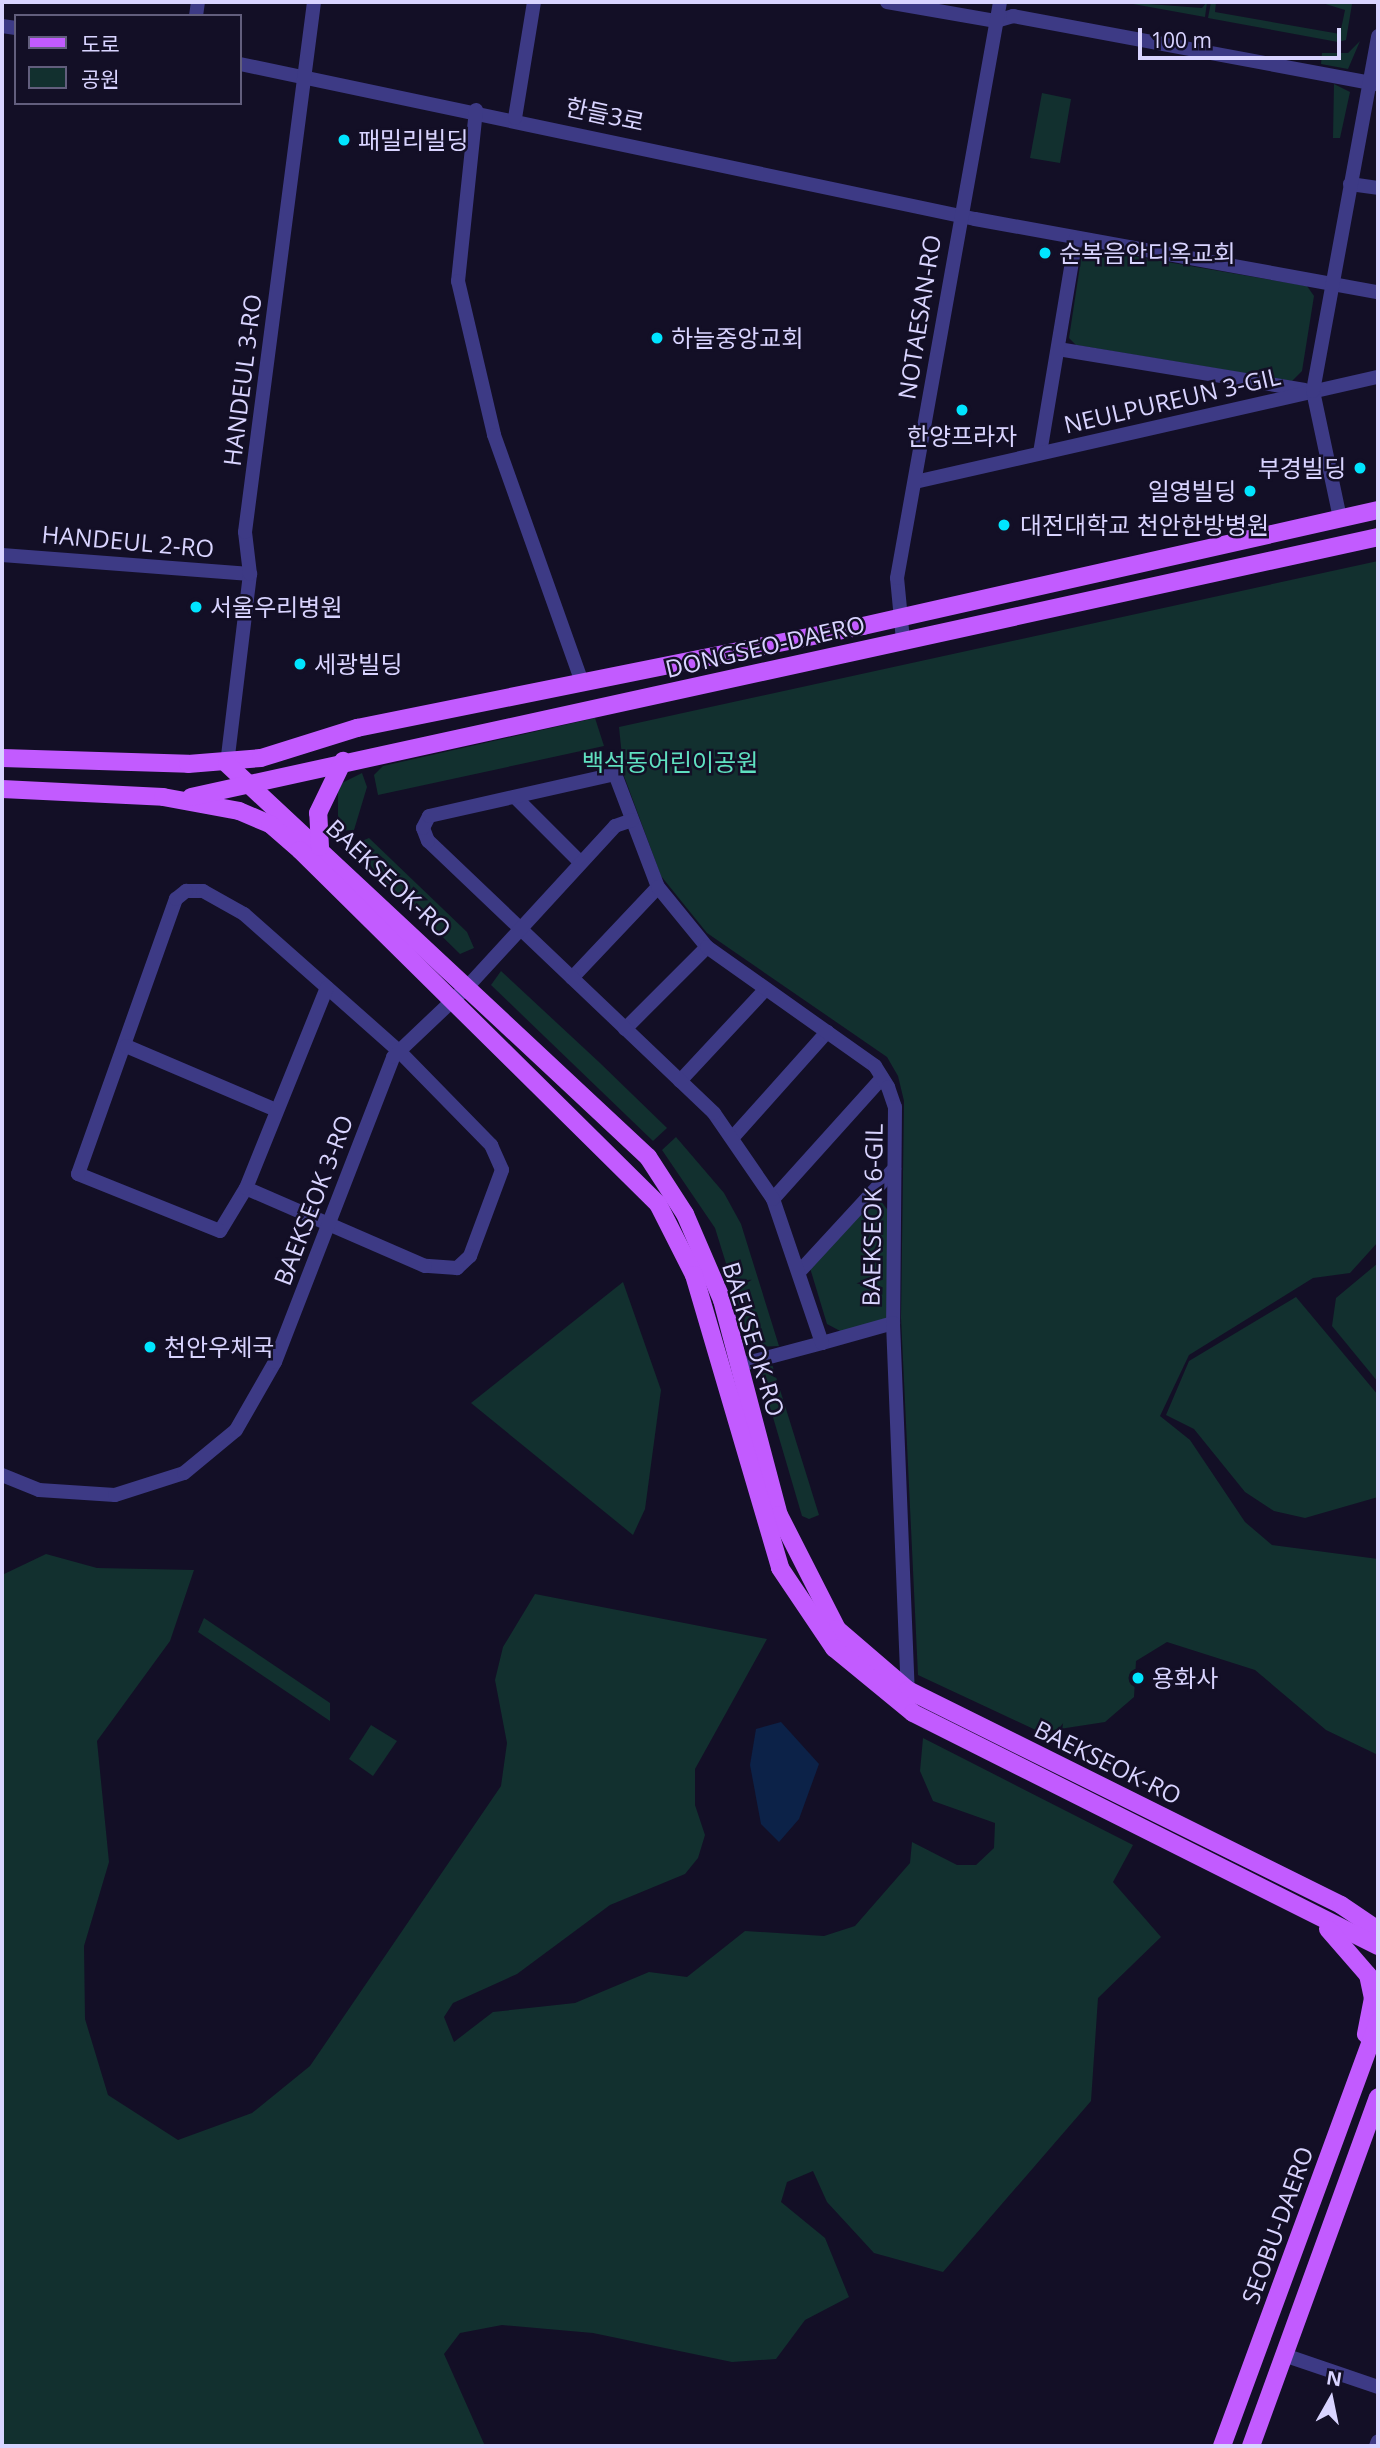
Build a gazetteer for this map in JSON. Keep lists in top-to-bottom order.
{
  "streets": {
    "main road": ["DONGSEO-DAERO", "BAEKSEOK-RO", "SEOBU-DAERO"],
    "street": [
      "한들3로",
      "NOTAESAN-RO",
      "HANDEUL 3-RO",
      "NEULPUREUN 3-GIL",
      "HANDEUL 2-RO",
      "BAEKSEOK 3-RO",
      "BAEKSEOK 6-GIL"
    ]
  },
  "crossings": [
    ["한들3로", "NOTAESAN-RO"],
    ["한들3로", "HANDEUL 3-RO"],
    ["한들3로", "NEULPUREUN 3-GIL"],
    ["NOTAESAN-RO", "NEULPUREUN 3-GIL"],
    ["NOTAESAN-RO", "DONGSEO-DAERO"],
    ["HANDEUL 3-RO", "HANDEUL 2-RO"],
    ["HANDEUL 3-RO", "DONGSEO-DAERO"],
    ["HANDEUL 3-RO", "BAEKSEOK-RO"],
    ["DONGSEO-DAERO", "BAEKSEOK-RO"],
    ["BAEKSEOK-RO", "BAEKSEOK 3-RO"],
    ["BAEKSEOK-RO", "BAEKSEOK 6-GIL"],
    ["BAEKSEOK 3-RO", "BAEKSEOK 6-GIL"]
  ],
  "parks": ["백석동어린이공원"],
  "places": [
    "패밀리빌딩",
    "순복음안디옥교회",
    "하늘중앙교회",
    "한양프라자",
    "부경빌딩",
    "일영빌딩",
    "대전대학교 천안한방병원",
    "서울우리병원",
    "세광빌딩",
    "천안우체국",
    "용화사"
  ],
  "legend": ["도로", "공원"],
  "scale_bar": "100 m",
  "north": "top"
}
